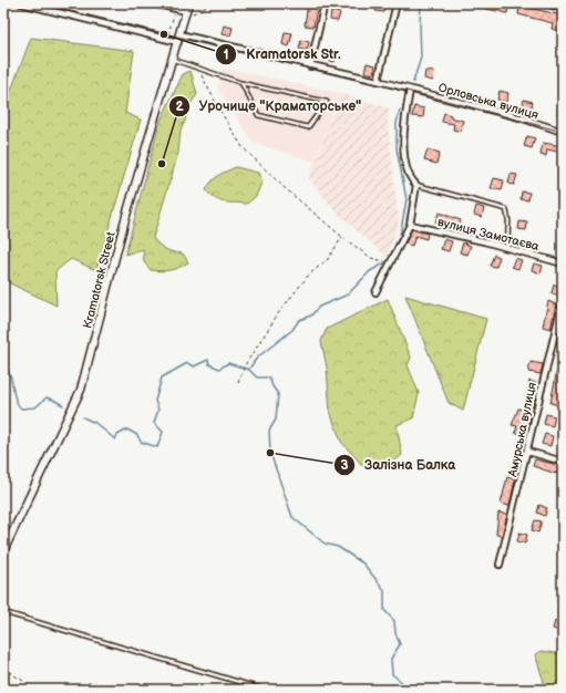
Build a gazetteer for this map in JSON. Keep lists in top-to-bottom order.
{
  "streets": {
    "street": [
      "Орловська вулиця",
      "вулиця Замотаєва",
      "Kramatorsk Street",
      "Амурська вулиця"
    ]
  },
  "crossings": [
    ["Орловська вулиця", "Kramatorsk Street"]
  ],
  "places": ["Kramatorsk Str.", "Урочище \"Краматорське\"", "Залізна Балка"]
}
